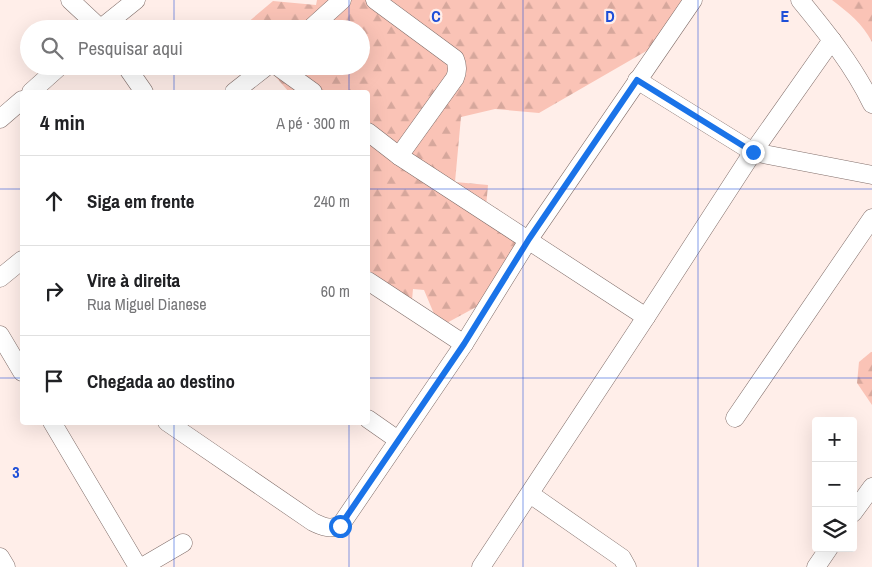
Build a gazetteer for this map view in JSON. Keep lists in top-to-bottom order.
{
  "page": {
    "search": "Pesquisar aqui",
    "heading": ["4 min", "A pé · 300 m"],
    "list": [
      ["Siga em frente", "240 m"],
      ["Vire à direita", "Rua Miguel Dianese", "60 m"],
      "Chegada ao destino"
    ],
    "map_buttons": ["+", "−"]
  },
  "grid": {
    "columns": ["C", "D", "E"],
    "rows": ["3"]
  }
}
